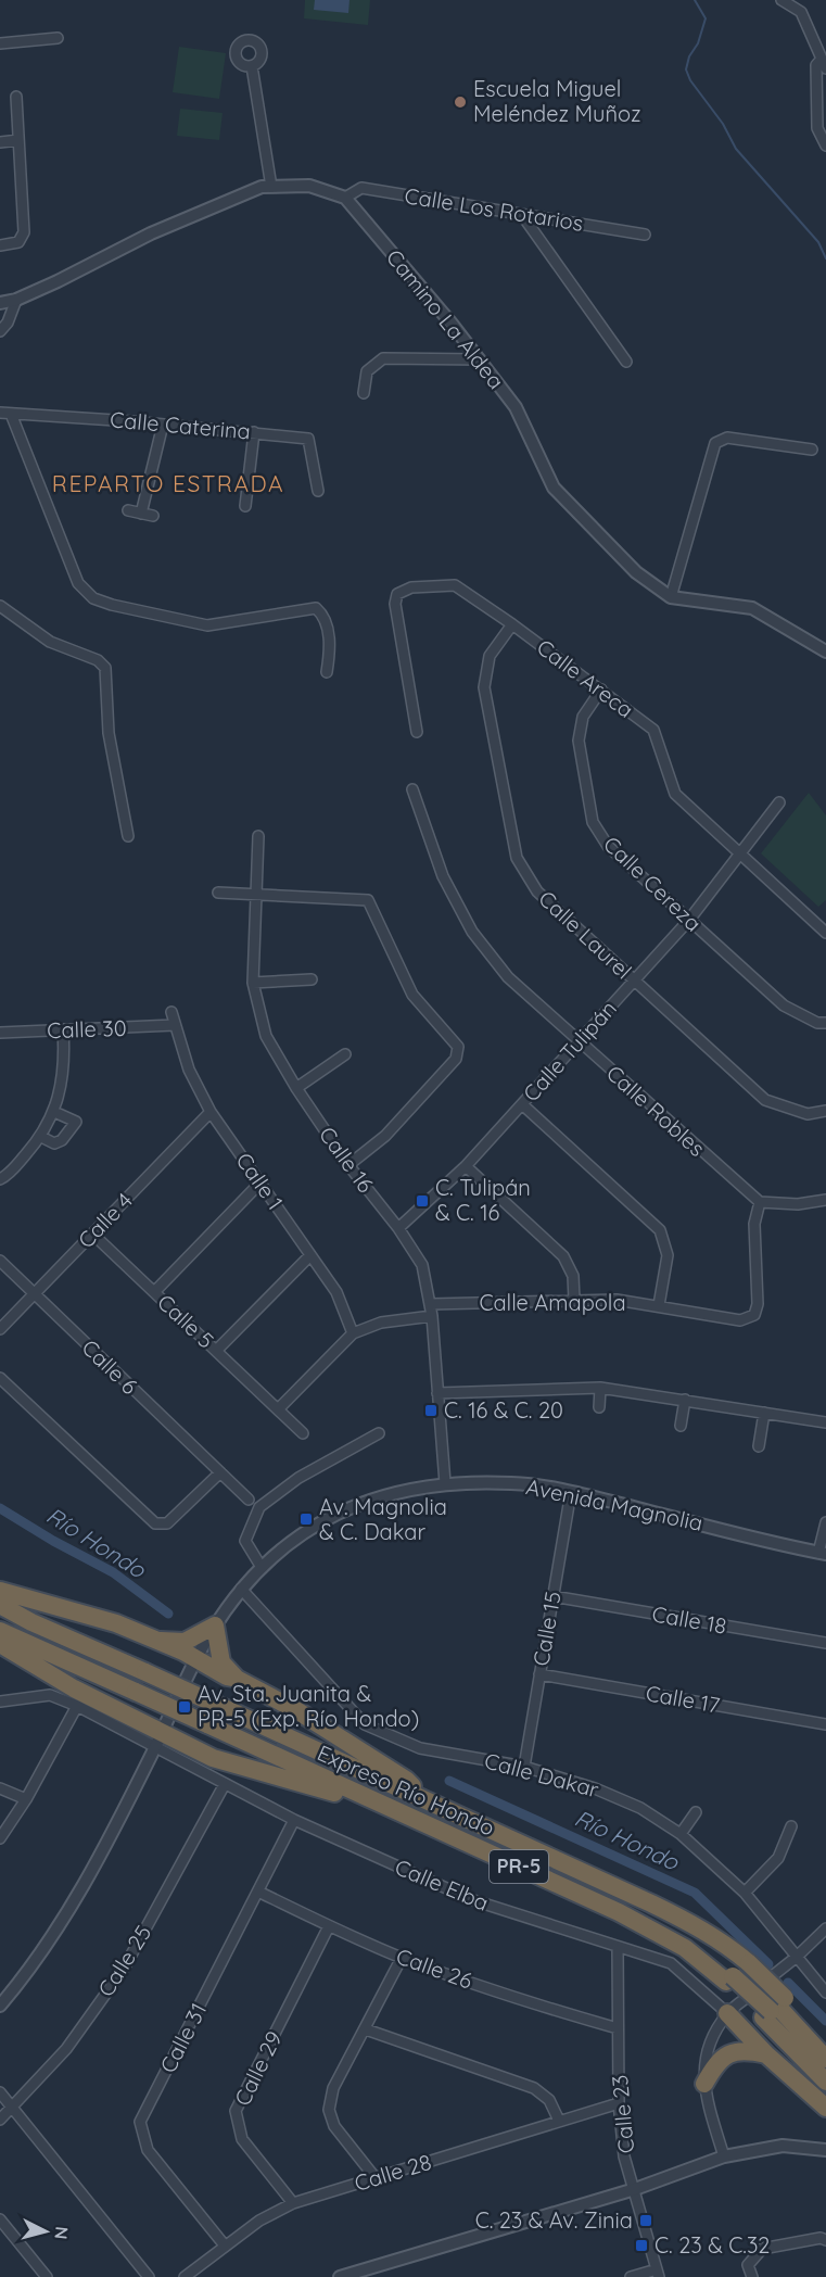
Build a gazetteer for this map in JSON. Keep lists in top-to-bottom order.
{
  "streets": {
    "highway": ["Expreso Río Hondo", "PR-5"],
    "street": [
      "Calle Los Rotarios",
      "Camino La Aldea",
      "Calle Caterina",
      "Calle Areca",
      "Calle Cereza",
      "Calle Laurel",
      "Calle 30",
      "Calle Tulipán",
      "Calle Robles",
      "Calle 16",
      "Calle 1",
      "Calle 4",
      "Calle Amapola",
      "Calle 5",
      "Calle 6",
      "Avenida Magnolia",
      "Calle 18",
      "Calle 15",
      "Calle 17",
      "Calle Dakar",
      "Calle Elba",
      "Calle 25",
      "Calle 26",
      "Calle 31",
      "Calle 29",
      "Calle 23",
      "Calle 28"
    ]
  },
  "crossings": [
    ["Calle Los Rotarios", "Camino La Aldea"],
    ["Calle Areca", "Calle Cereza"],
    ["Calle Areca", "Calle Laurel"],
    ["Calle Areca", "Calle Tulipán"],
    ["Calle Cereza", "Calle Tulipán"],
    ["Calle Laurel", "Calle Tulipán"],
    ["Calle 30", "Calle 1"],
    ["Calle Tulipán", "Calle Robles"],
    ["Calle Tulipán", "Calle 16"],
    ["Calle Robles", "Calle Amapola"],
    ["Calle 16", "Calle Amapola"],
    ["Calle 16", "Avenida Magnolia"],
    ["Calle 1", "Calle 4"],
    ["Calle 1", "Calle Amapola"],
    ["Calle 4", "Calle 5"],
    ["Calle 4", "Calle 6"],
    ["Avenida Magnolia", "Calle 15"],
    ["Avenida Magnolia", "Calle Dakar"],
    ["Avenida Magnolia", "Calle Elba"],
    ["Calle 18", "Calle 15"],
    ["Calle 15", "Calle 17"],
    ["Calle 15", "Calle Dakar"],
    ["Calle Elba", "Calle 25"],
    ["Calle Elba", "Calle 31"],
    ["Calle Elba", "Calle 23"],
    ["Calle 26", "Calle 31"],
    ["Calle 26", "Calle 29"],
    ["Calle 26", "Calle 23"],
    ["Calle 31", "Calle 28"],
    ["Calle 29", "Calle 28"],
    ["Calle 23", "Calle 28"]
  ],
  "districts": ["REPARTO ESTRADA"],
  "water": ["Río Hondo"],
  "places": {
    "other": ["Escuela Miguel Meléndez Muñoz"],
    "transit": [
      "C. Tulipán & C. 16",
      "C. 16 & C. 20",
      "Av. Magnolia & C. Dakar",
      "Av. Sta. Juanita & PR-5 (Exp. Río Hondo)",
      "C. 23 & Av. Zinia",
      "C. 23 & C.32"
    ]
  },
  "north": "right"
}
